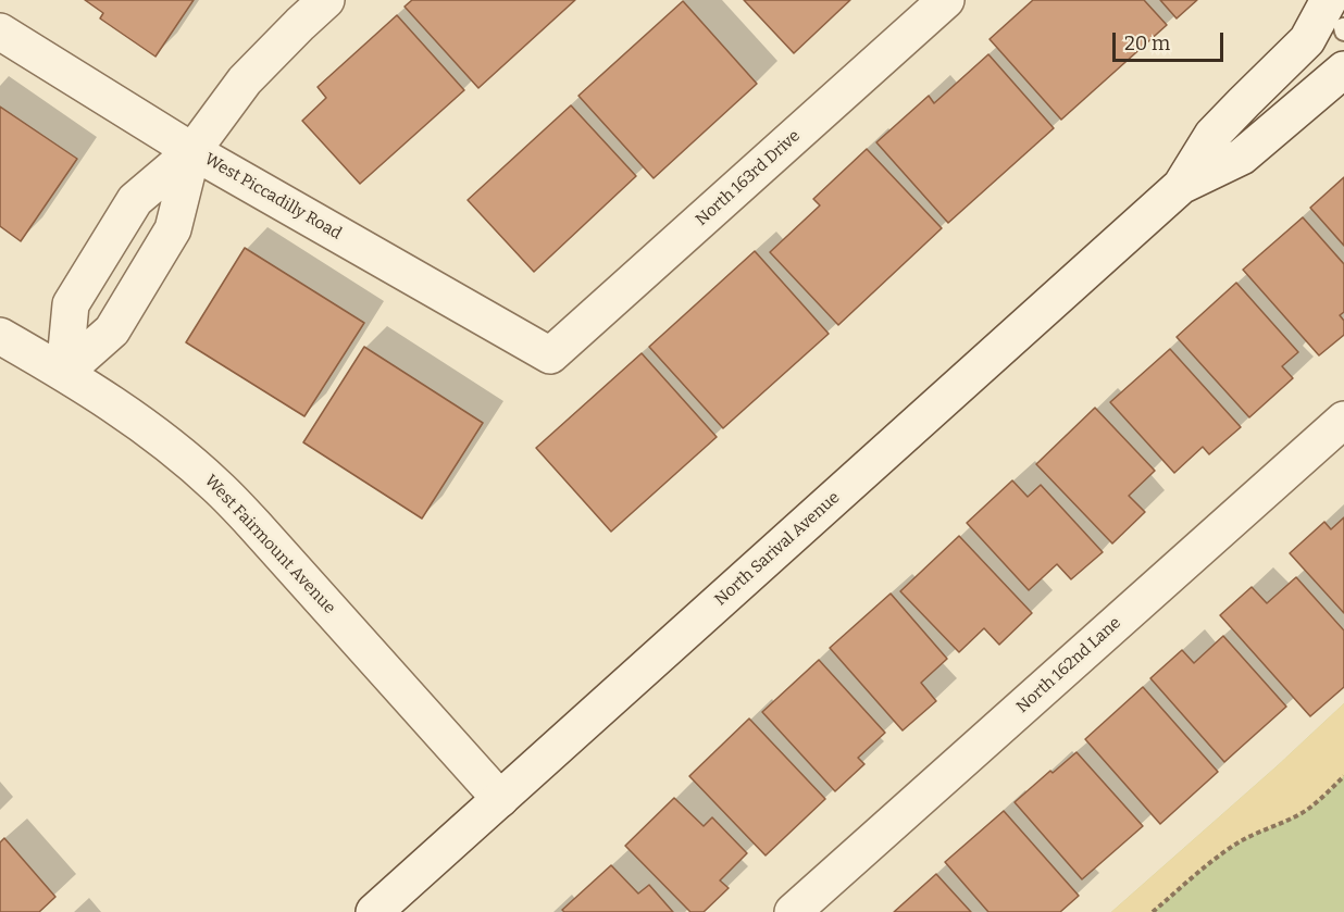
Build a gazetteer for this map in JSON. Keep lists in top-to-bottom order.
{
  "streets": {
    "street": [
      "North 163rd Drive",
      "West Piccadilly Road",
      "West Fairmount Avenue",
      "North Sarival Avenue",
      "North 162nd Lane"
    ]
  },
  "crossings": [
    ["North 163rd Drive", "West Piccadilly Road"],
    ["West Fairmount Avenue", "North Sarival Avenue"]
  ],
  "scale_bar": "20 m"
}
